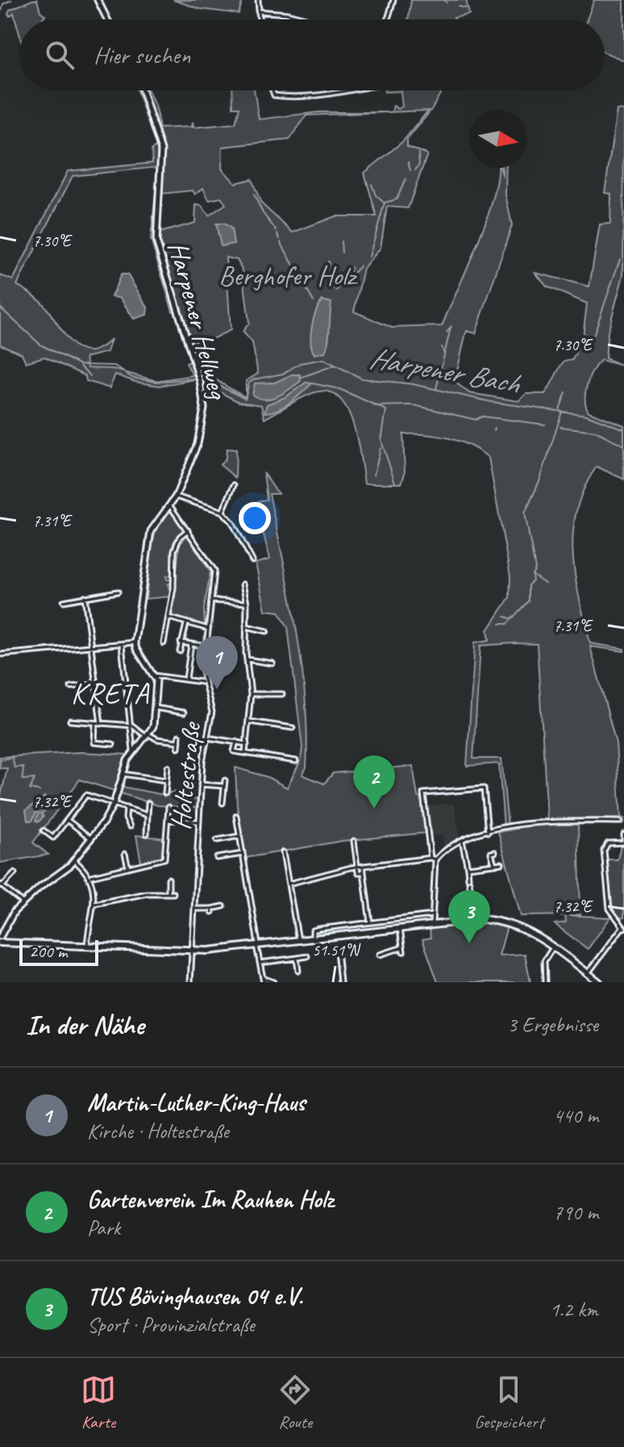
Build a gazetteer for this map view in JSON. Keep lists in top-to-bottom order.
{
  "streets": {
    "street": ["Harpener Hellweg", "Holtestraße"]
  },
  "crossings": [
    ["Harpener Hellweg", "Holtestraße"]
  ],
  "districts": ["KRETA"],
  "water": ["Harpener Bach"],
  "parks": ["Berghofer Holz"],
  "scale_bar": "200 m",
  "north": "right",
  "page": {
    "search": "Hier suchen",
    "pins": ["1", "2", "3"],
    "scale": "200 m",
    "heading": ["In der Nähe", "3 Ergebnisse"],
    "list": [
      {
        "mark": "1",
        "name": "Martin-Luther-King-Haus",
        "note": "Kirche · Holtestraße",
        "value": "440 m"
      },
      {
        "mark": "2",
        "name": "Gartenverein Im Rauhen Holz",
        "note": "Park",
        "value": "790 m"
      },
      {
        "mark": "3",
        "name": "TUS Bövinghausen 04 e.V.",
        "note": "Sport · Provinzialstraße",
        "value": "1.2 km"
      }
    ],
    "nav": ["Karte", "Route", "Gespeichert"]
  },
  "coordinates": [
    "7.30°E",
    "7.31°E",
    "7.32°E",
    "51.51°N"
  ]
}
